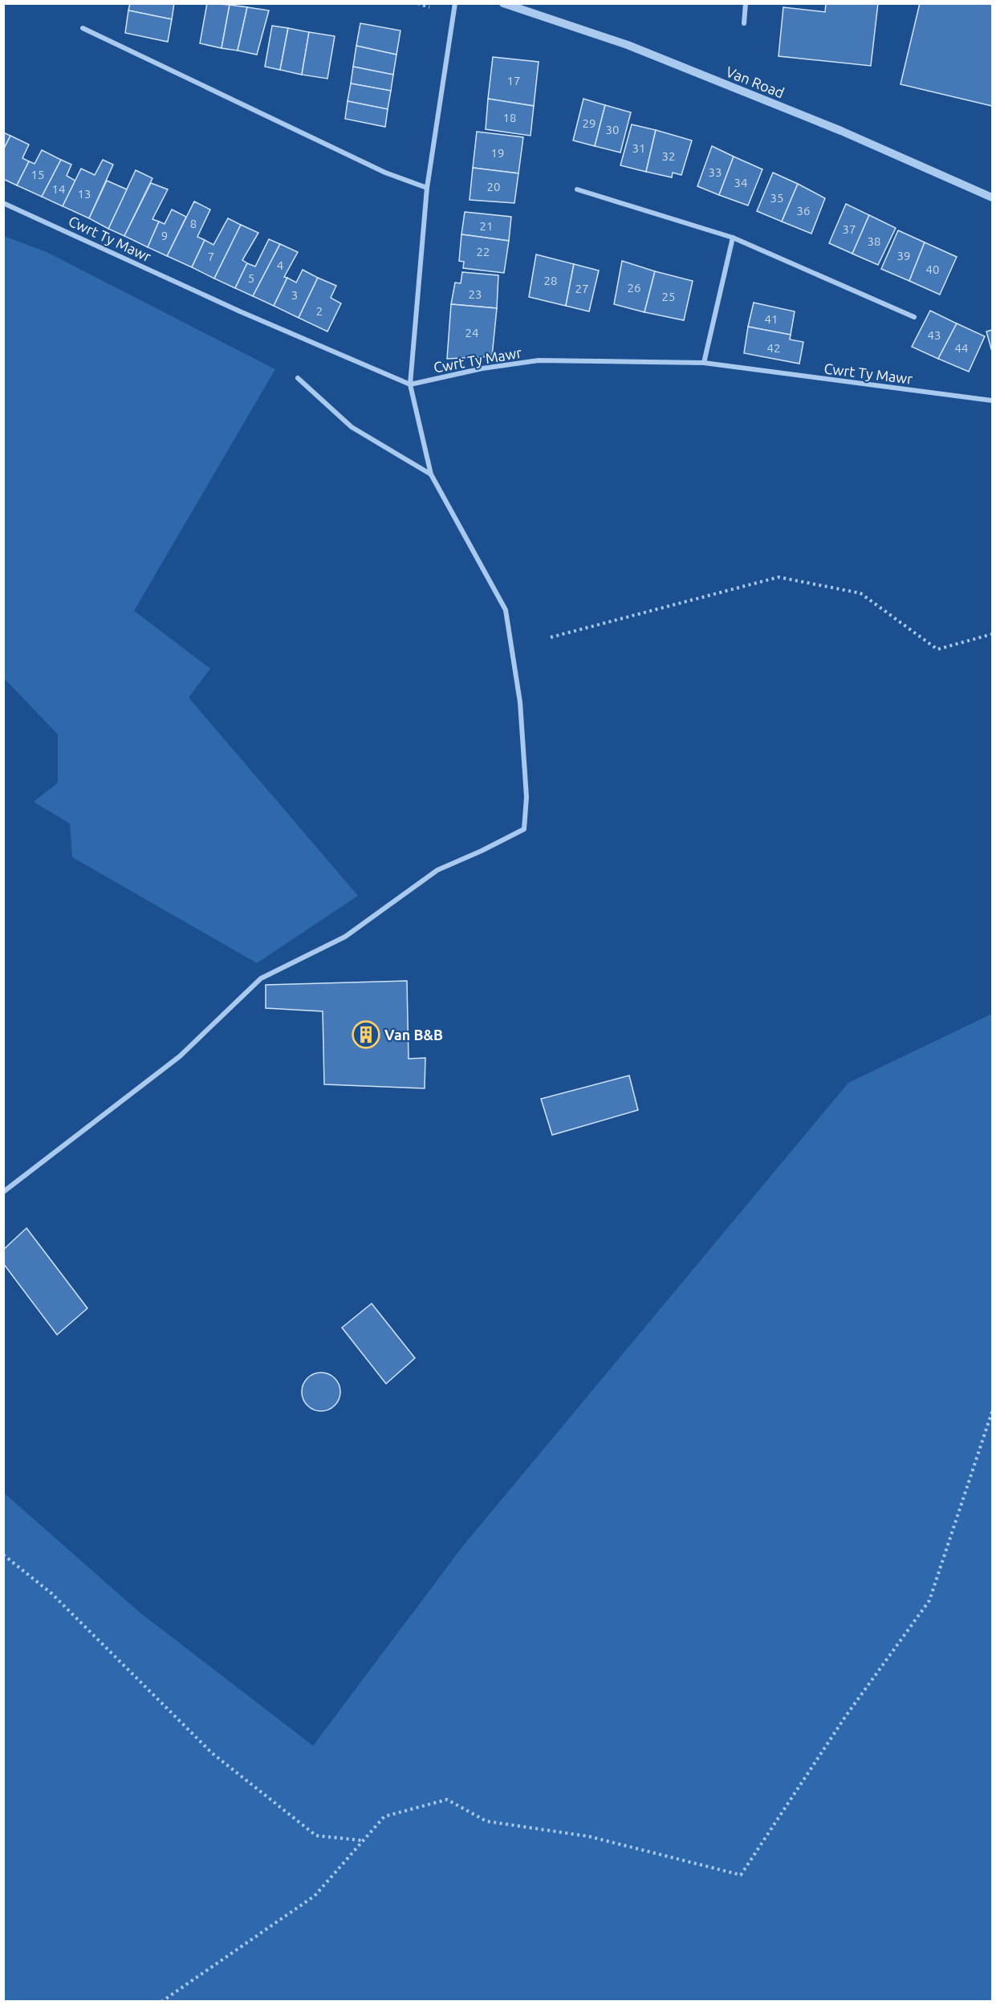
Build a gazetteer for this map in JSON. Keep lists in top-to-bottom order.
{
  "streets": {
    "street": ["Van Road", "Cwrt Ty Mawr"]
  },
  "places": {
    "building": ["Van B&B"]
  },
  "house_numbers": [
    "17",
    "18",
    "29",
    "30",
    "31",
    "19",
    "32",
    "33",
    "15",
    "34",
    "20",
    "14",
    "13",
    "35",
    "36",
    "8",
    "21",
    "37",
    "9",
    "38",
    "22",
    "39",
    "7",
    "4",
    "40",
    "5",
    "28",
    "26",
    "27",
    "23",
    "3",
    "25",
    "2",
    "41",
    "24",
    "43",
    "42",
    "44"
  ]
}
